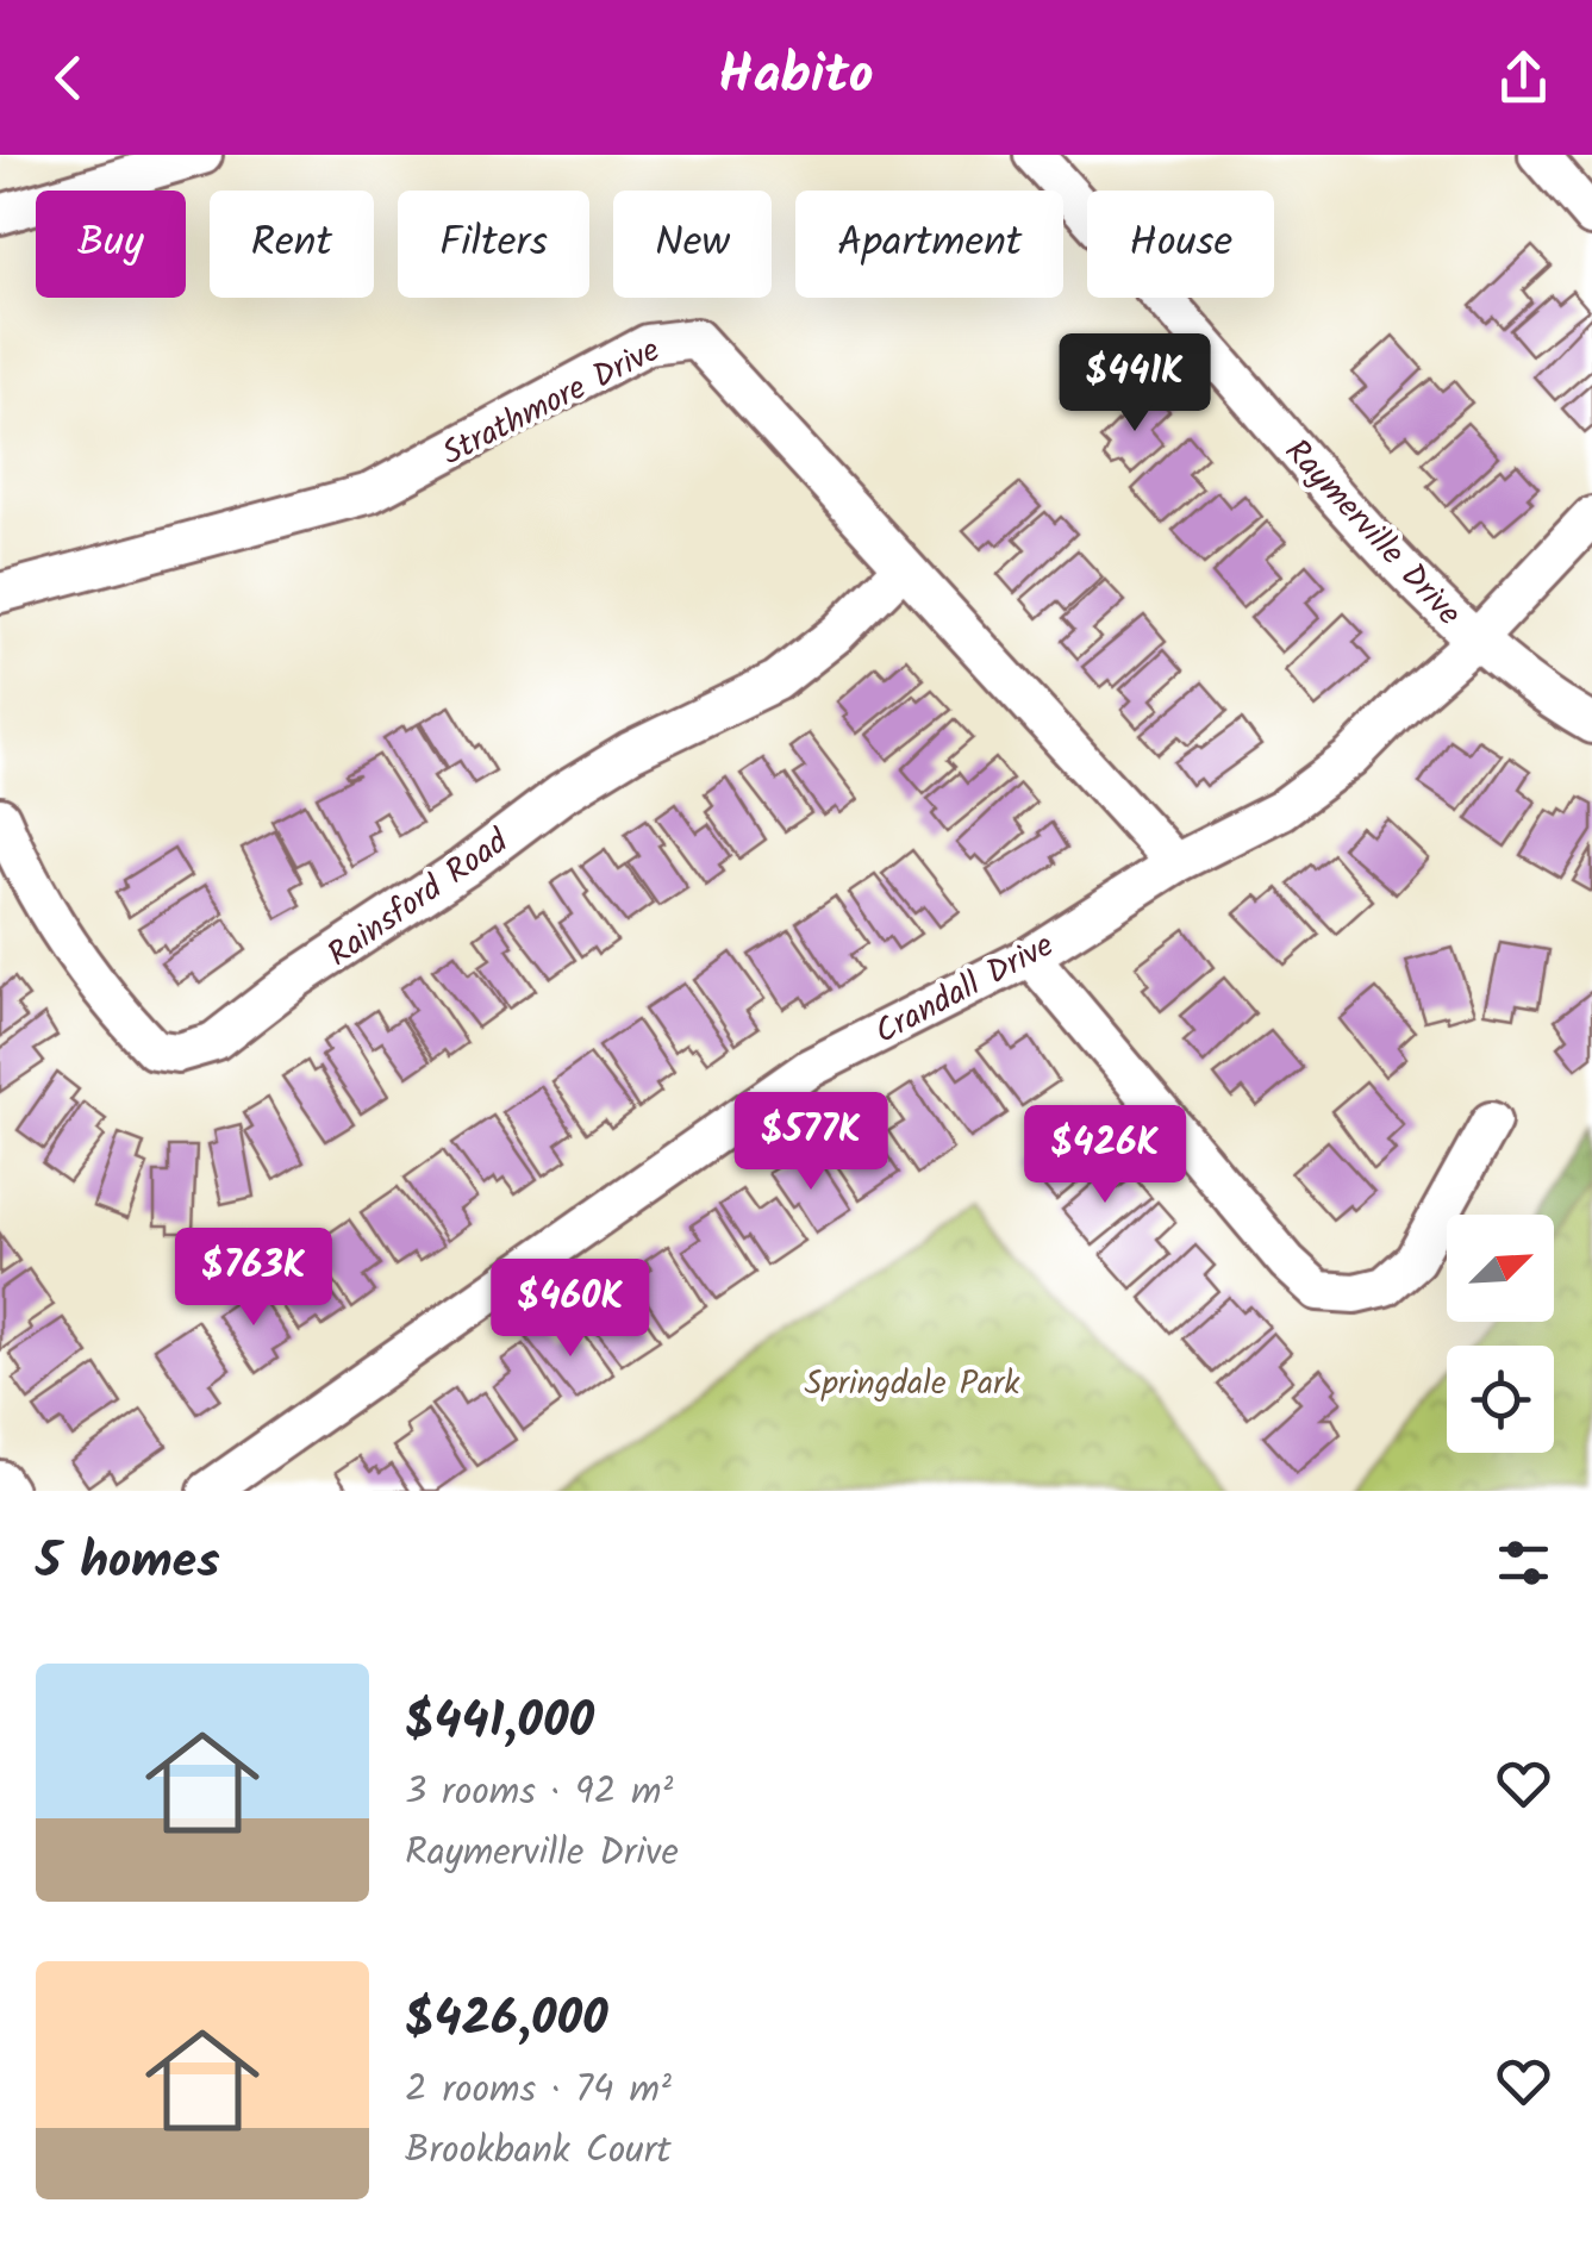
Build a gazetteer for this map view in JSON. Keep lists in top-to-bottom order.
{
  "streets": {
    "street": [
      "Strathmore Drive",
      "Raymerville Drive",
      "Rainsford Road",
      "Crandall Drive"
    ]
  },
  "crossings": [
    ["Strathmore Drive", "Rainsford Road"],
    ["Strathmore Drive", "Crandall Drive"],
    ["Raymerville Drive", "Crandall Drive"]
  ],
  "parks": ["Springdale Park"],
  "north": "top right",
  "page": {
    "header": "Habito",
    "chip": [
      "Buy",
      "Rent",
      "Filters",
      "New",
      "Apartment",
      "House"
    ],
    "price": [
      "$441K",
      "$577K",
      "$426K",
      "$763K",
      "$460K"
    ],
    "heading": "5 homes",
    "list": [
      {
        "name": "$441,000",
        "note": "3 rooms · 92 m² · Raymerville Drive"
      },
      {
        "name": "$426,000",
        "note": "2 rooms · 74 m² · Brookbank Court"
      }
    ]
  }
}
